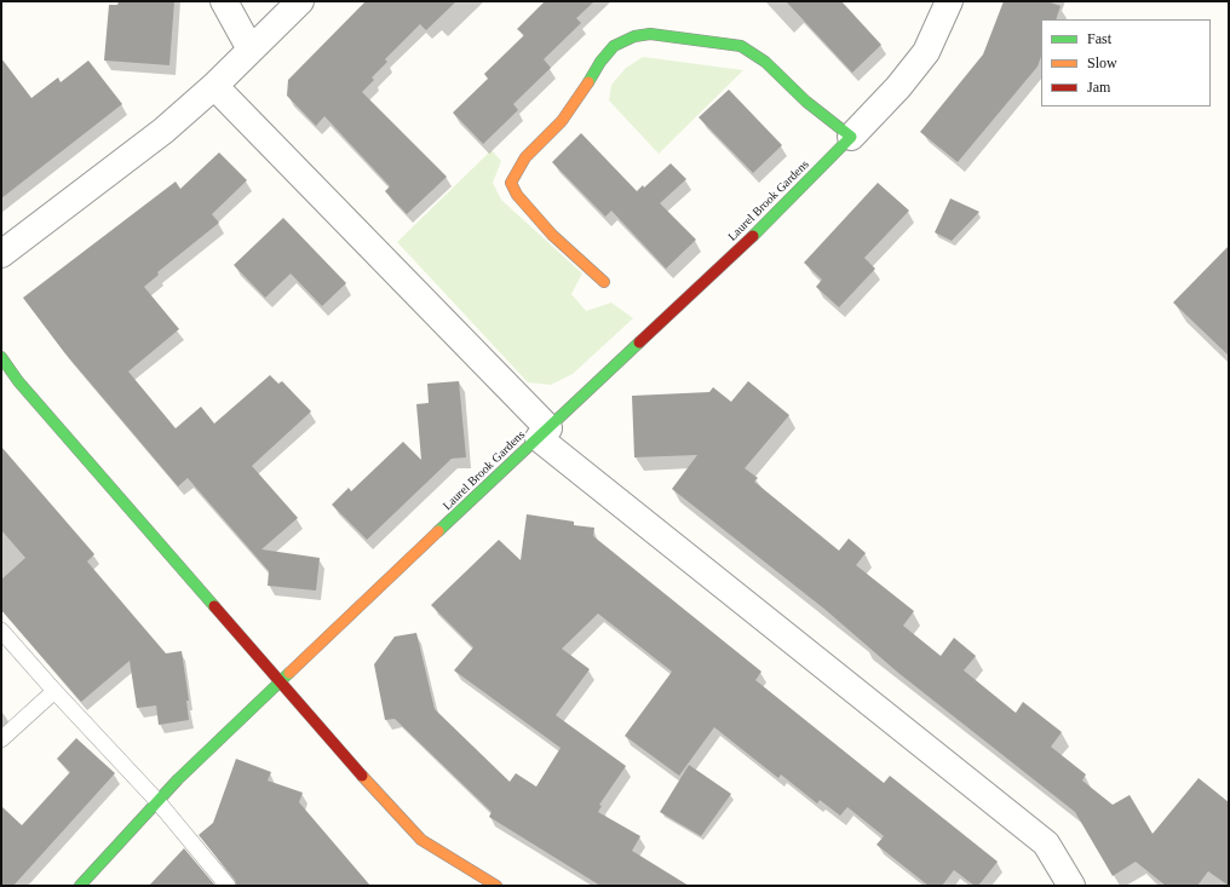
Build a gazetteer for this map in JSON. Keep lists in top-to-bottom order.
{
  "streets": {
    "street": ["Laurel Brook Gardens"]
  },
  "legend": ["Fast", "Slow", "Jam"]
}
